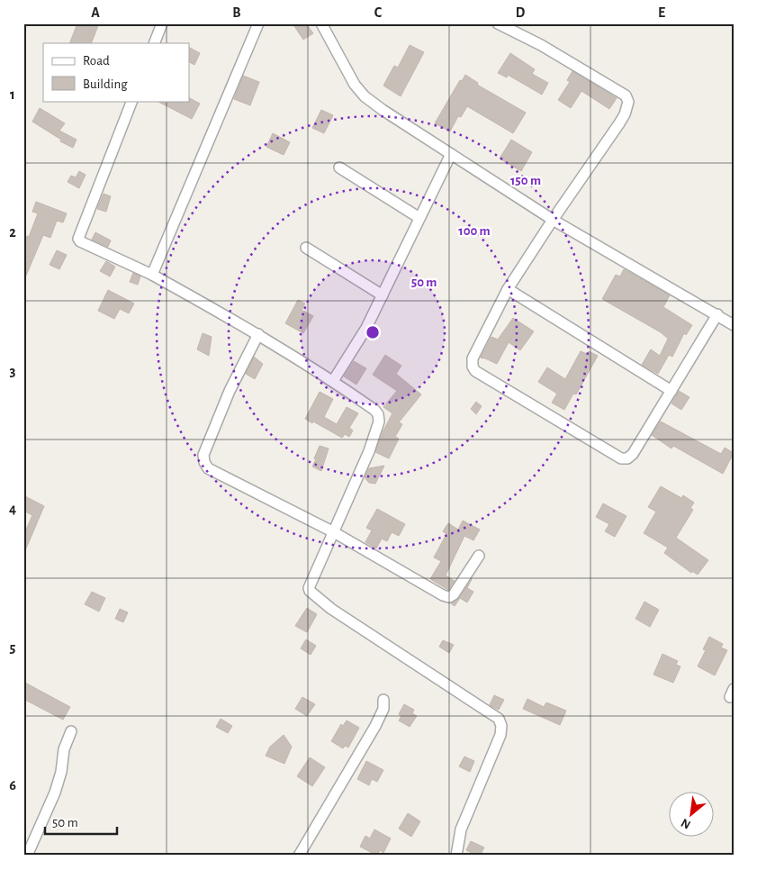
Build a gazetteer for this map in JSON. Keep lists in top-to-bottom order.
{
  "legend": ["Road", "Building"],
  "scale_bar": "50 m",
  "north": "bottom left",
  "grid": {
    "columns": [
      "A",
      "B",
      "C",
      "D",
      "E"
    ],
    "rows": [
      "1",
      "2",
      "3",
      "4",
      "5",
      "6"
    ]
  },
  "rings": ["150 m", "100 m", "50 m"]
}
